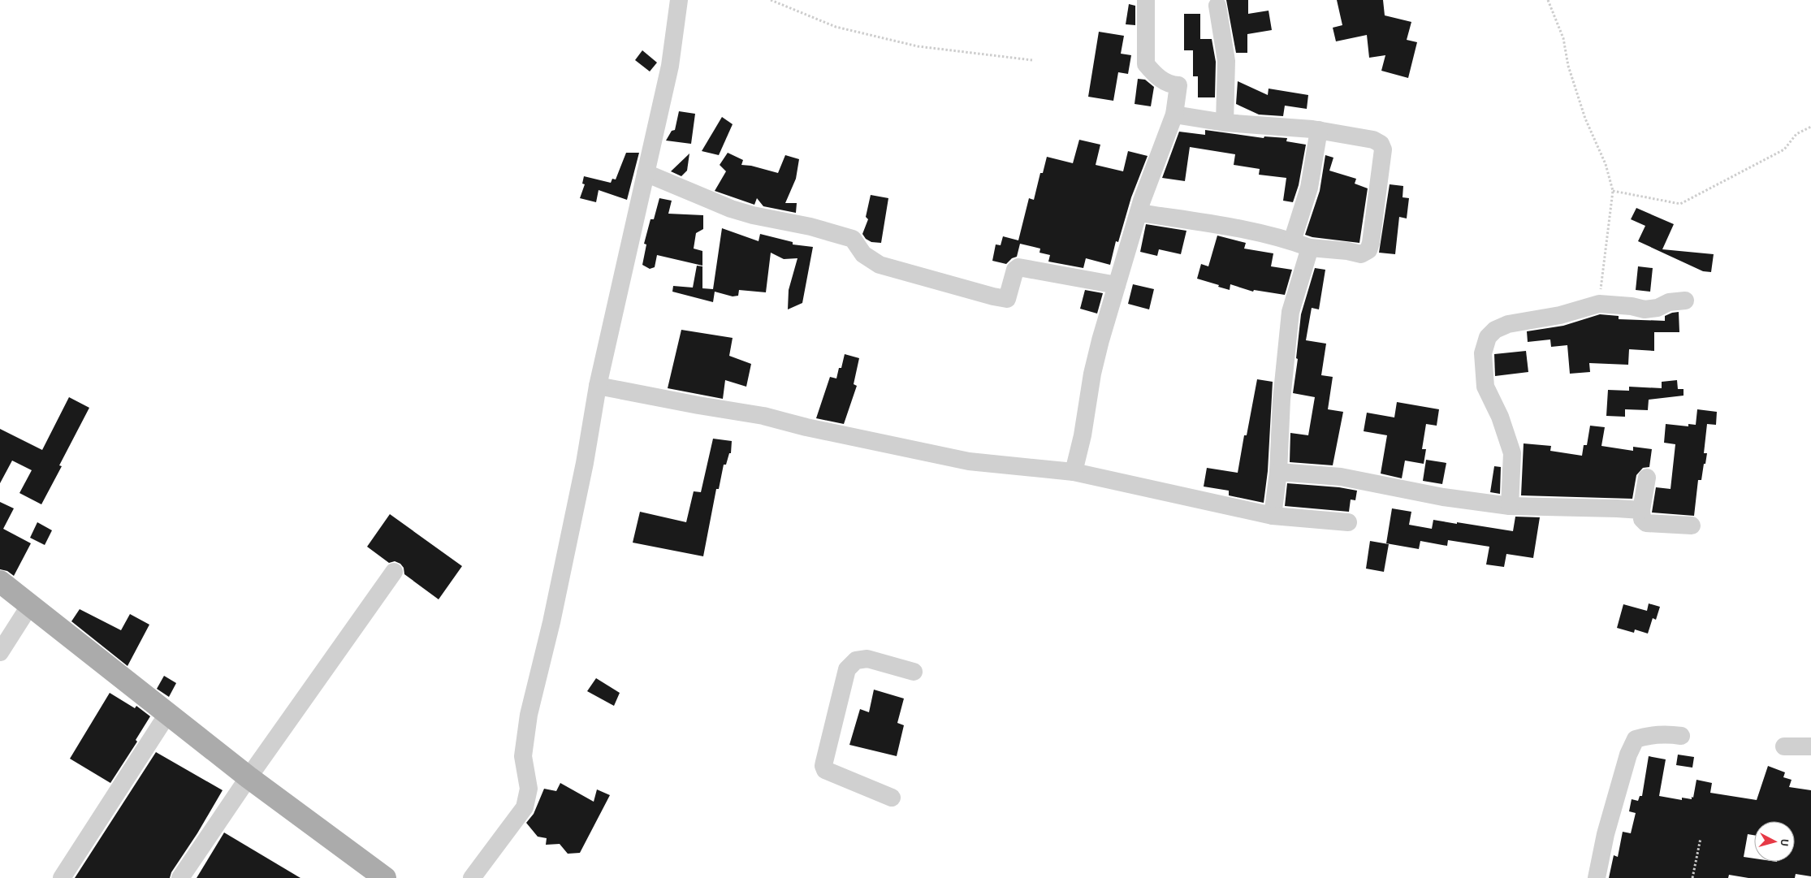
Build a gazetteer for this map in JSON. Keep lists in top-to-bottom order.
{
  "north": "right"
}
